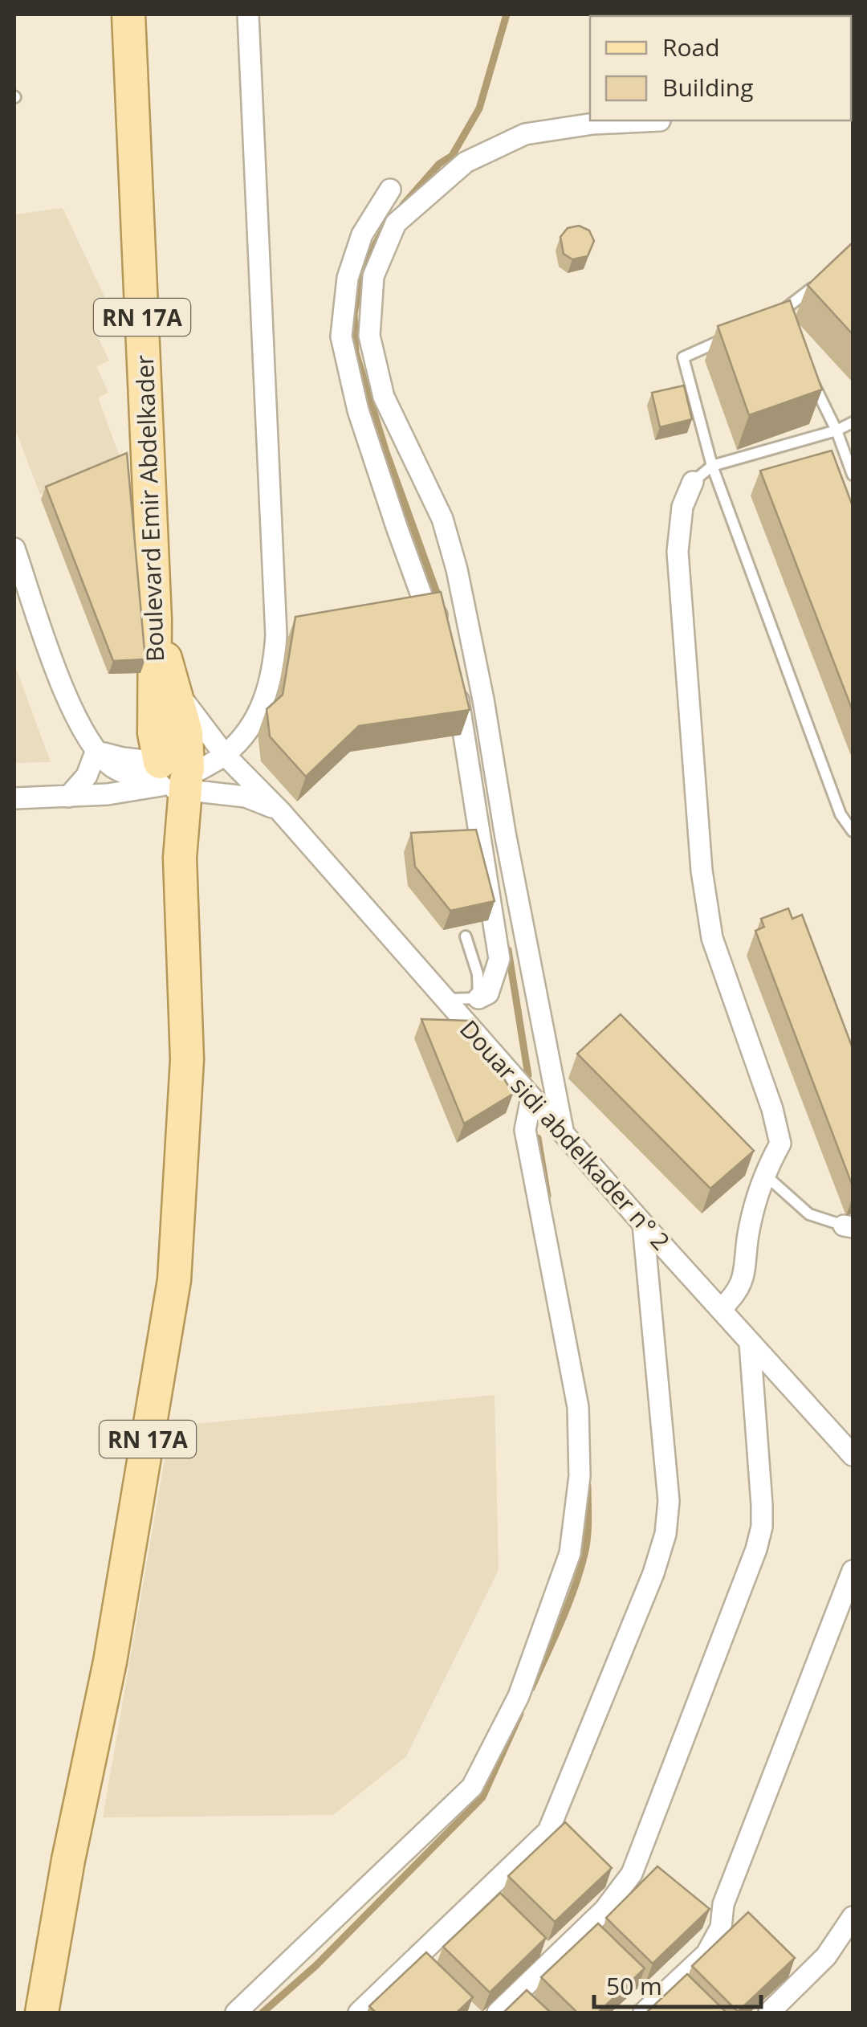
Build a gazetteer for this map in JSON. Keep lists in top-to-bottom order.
{
  "streets": {
    "main road": ["RN 17A", "Boulevard Emir Abdelkader"],
    "street": ["Douar sidi abdelkader n° 2"]
  },
  "crossings": [
    ["RN 17A", "Boulevard Emir Abdelkader"],
    ["RN 17A", "Douar sidi abdelkader n° 2"],
    ["Boulevard Emir Abdelkader", "Douar sidi abdelkader n° 2"]
  ],
  "legend": ["Road", "Building"],
  "scale_bar": "50 m"
}
